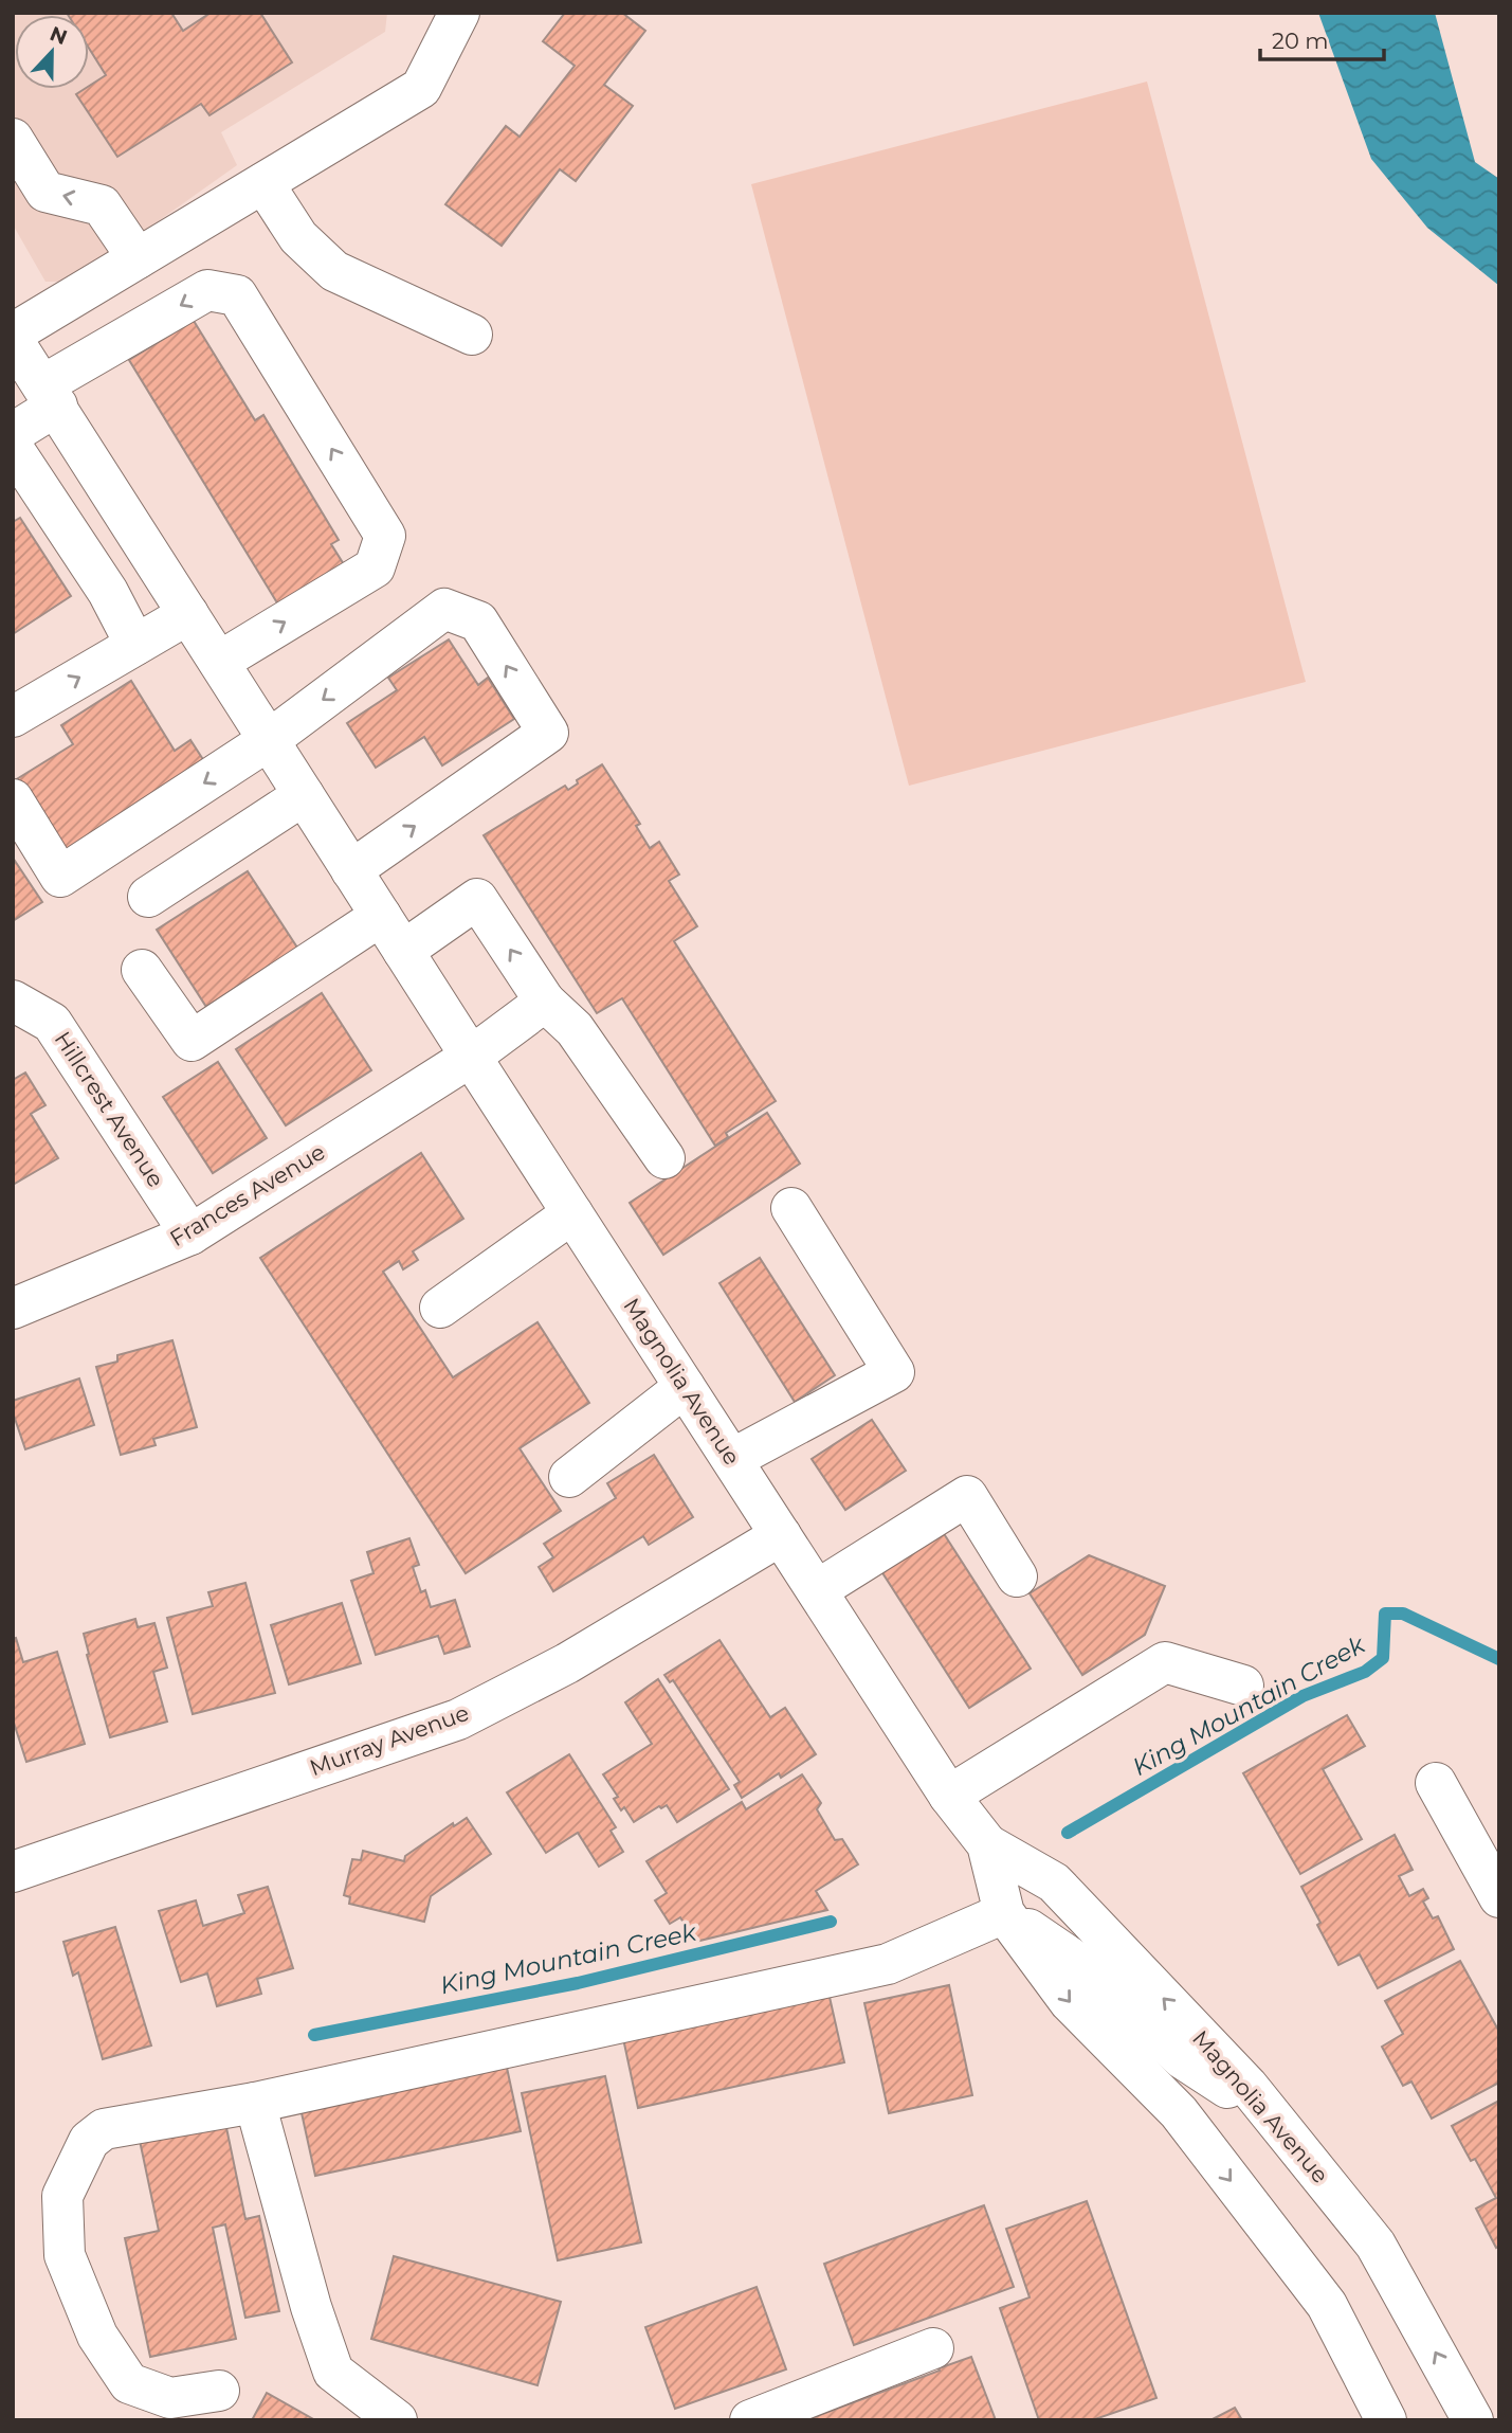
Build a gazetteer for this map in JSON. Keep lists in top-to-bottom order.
{
  "streets": {
    "main road": [
      "Hillcrest Avenue",
      "Frances Avenue",
      "Magnolia Avenue",
      "Murray Avenue"
    ]
  },
  "crossings": [
    ["Hillcrest Avenue", "Frances Avenue"],
    ["Frances Avenue", "Magnolia Avenue"],
    ["Magnolia Avenue", "Murray Avenue"]
  ],
  "water": ["King Mountain Creek"],
  "scale_bar": "20 m",
  "north": "top"
}
